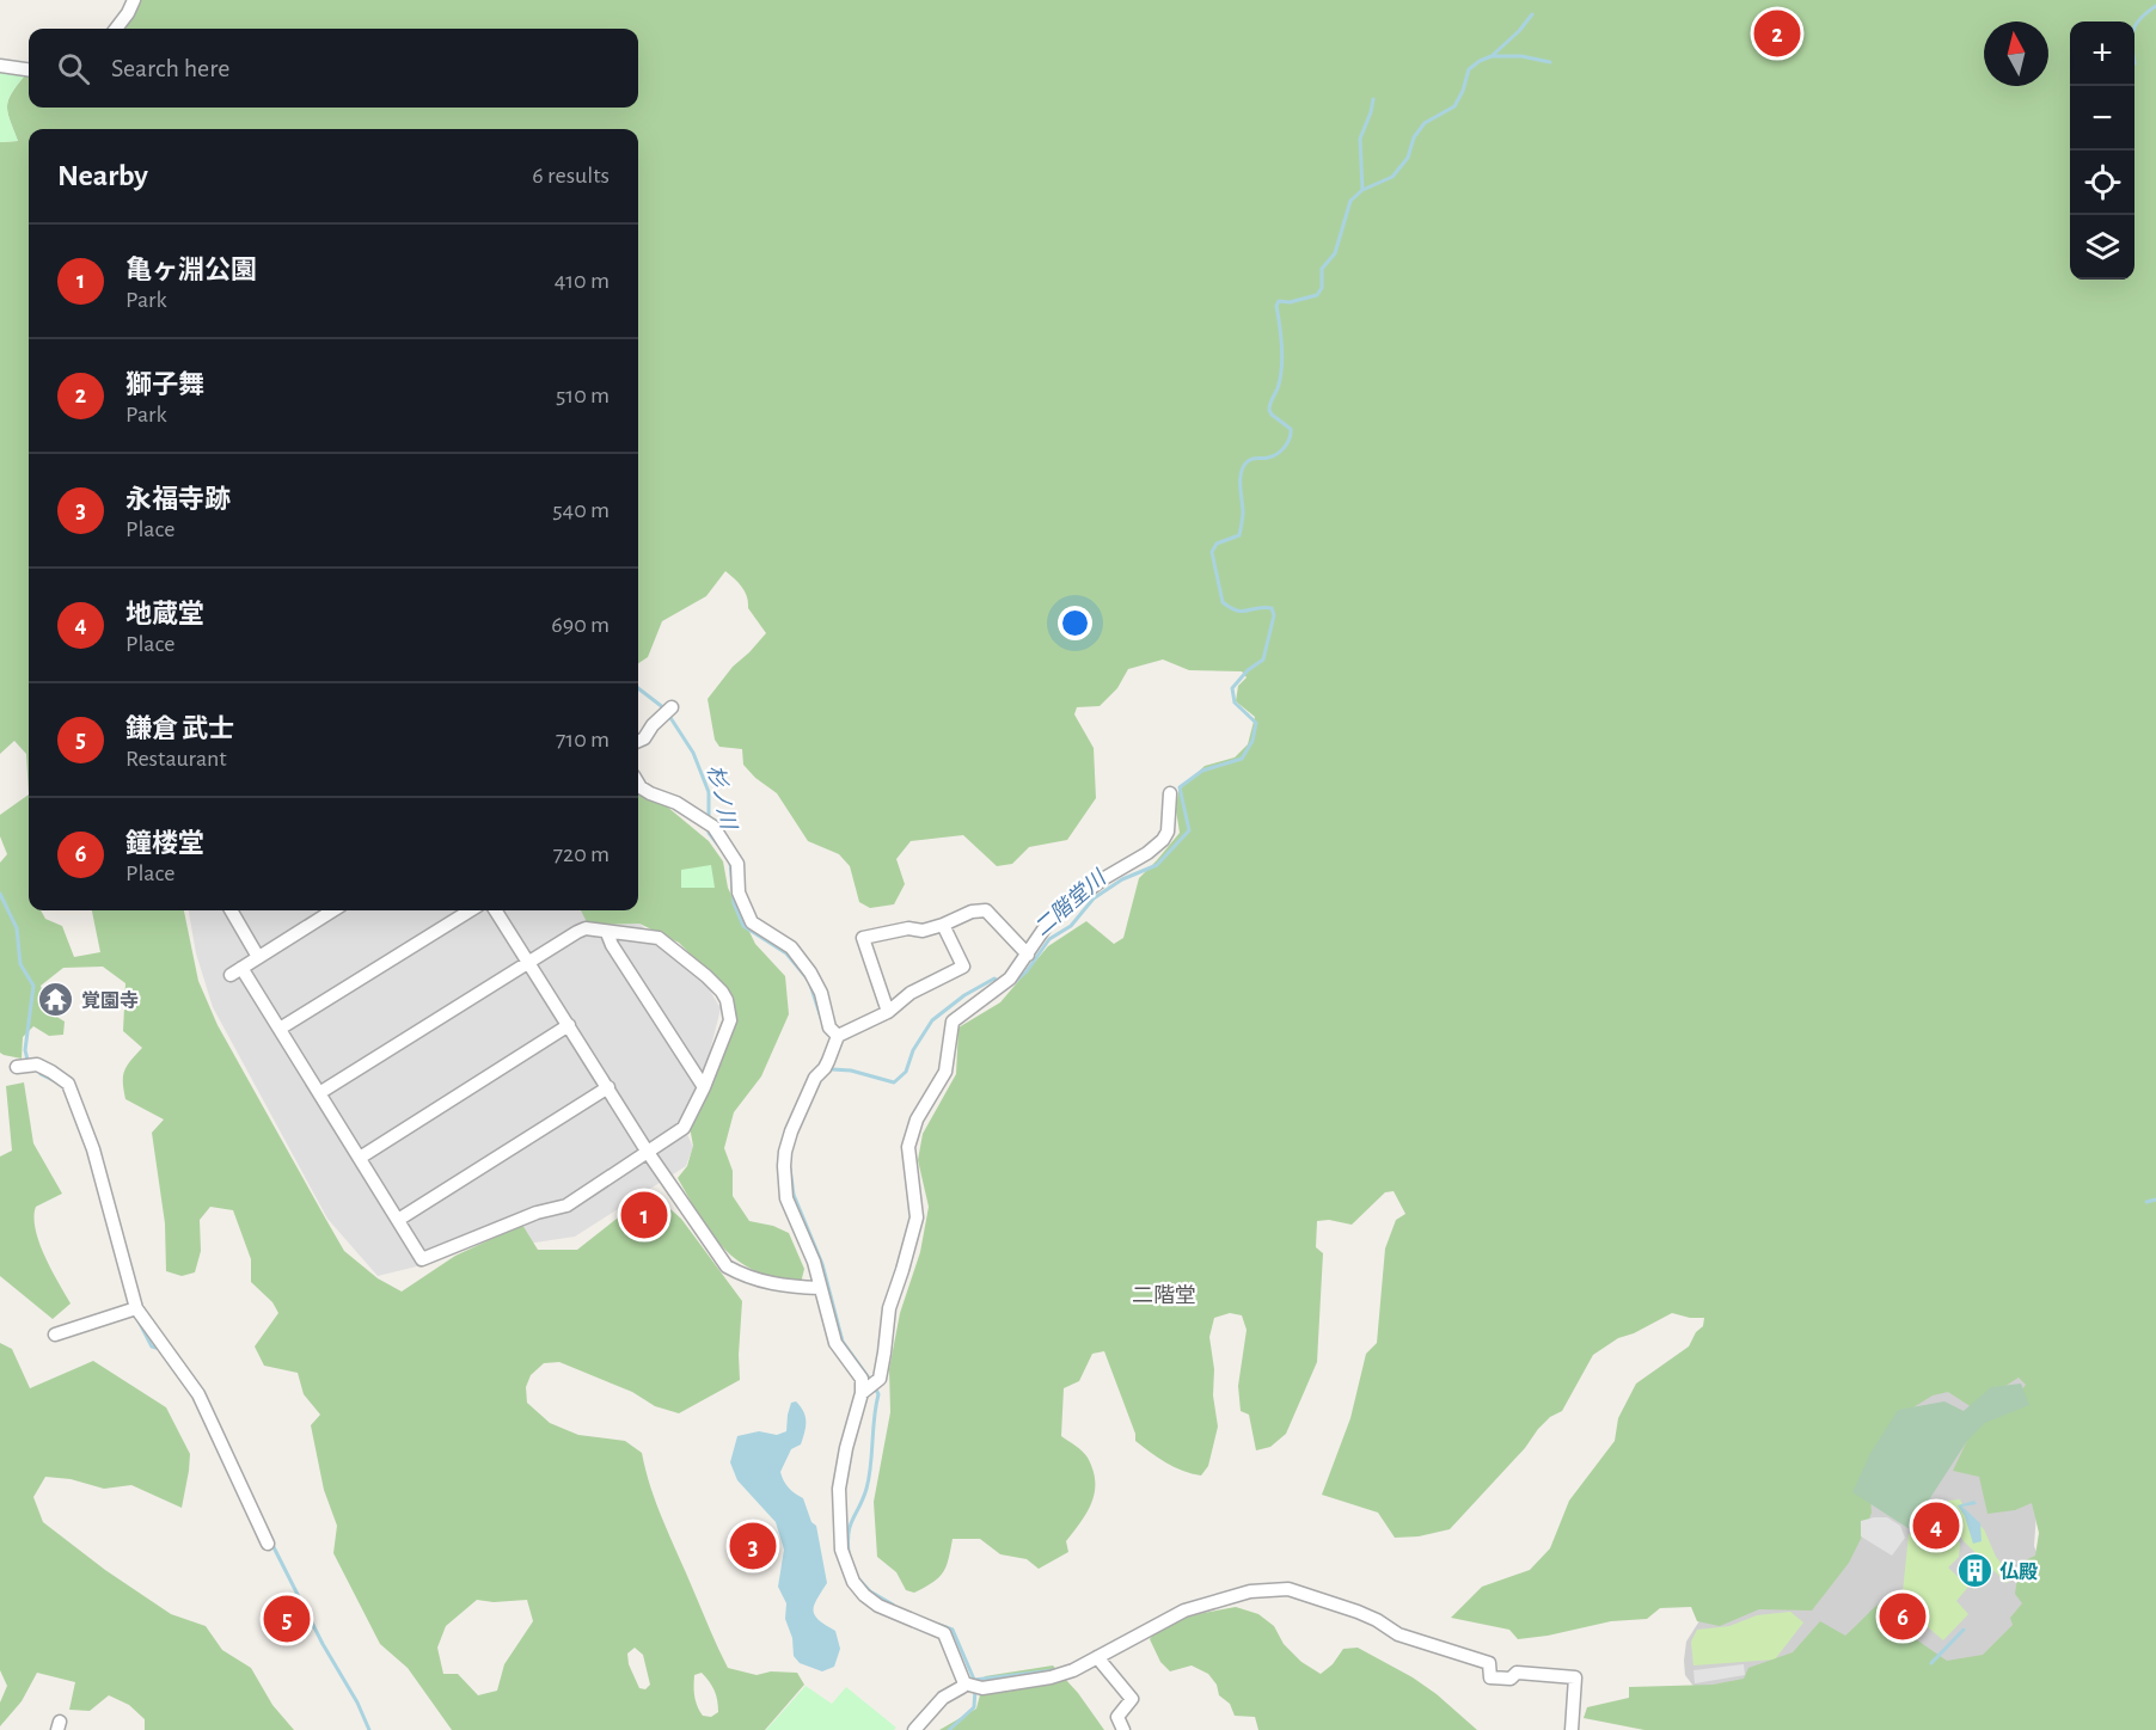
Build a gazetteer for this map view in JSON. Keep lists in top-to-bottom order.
{
  "districts": ["二階堂"],
  "water": ["杉ノ川", "二階堂川"],
  "places": {
    "temple": ["覚園寺"],
    "building": ["仏殿"]
  },
  "north": "top",
  "page": {
    "pins": [
      "2",
      "1",
      "4",
      "3",
      "6",
      "5"
    ],
    "map_buttons": ["+", "−"],
    "search": "Search here",
    "heading": ["Nearby", "6 results"],
    "list": [
      {
        "mark": "1",
        "name": "亀ヶ淵公園",
        "note": "Park",
        "value": "410 m"
      },
      {
        "mark": "2",
        "name": "獅子舞",
        "note": "Park",
        "value": "510 m"
      },
      {
        "mark": "3",
        "name": "永福寺跡",
        "note": "Place",
        "value": "540 m"
      },
      {
        "mark": "4",
        "name": "地蔵堂",
        "note": "Place",
        "value": "690 m"
      },
      {
        "mark": "5",
        "name": "鎌倉 武士",
        "note": "Restaurant",
        "value": "710 m"
      },
      {
        "mark": "6",
        "name": "鐘楼堂",
        "note": "Place",
        "value": "720 m"
      }
    ]
  }
}
